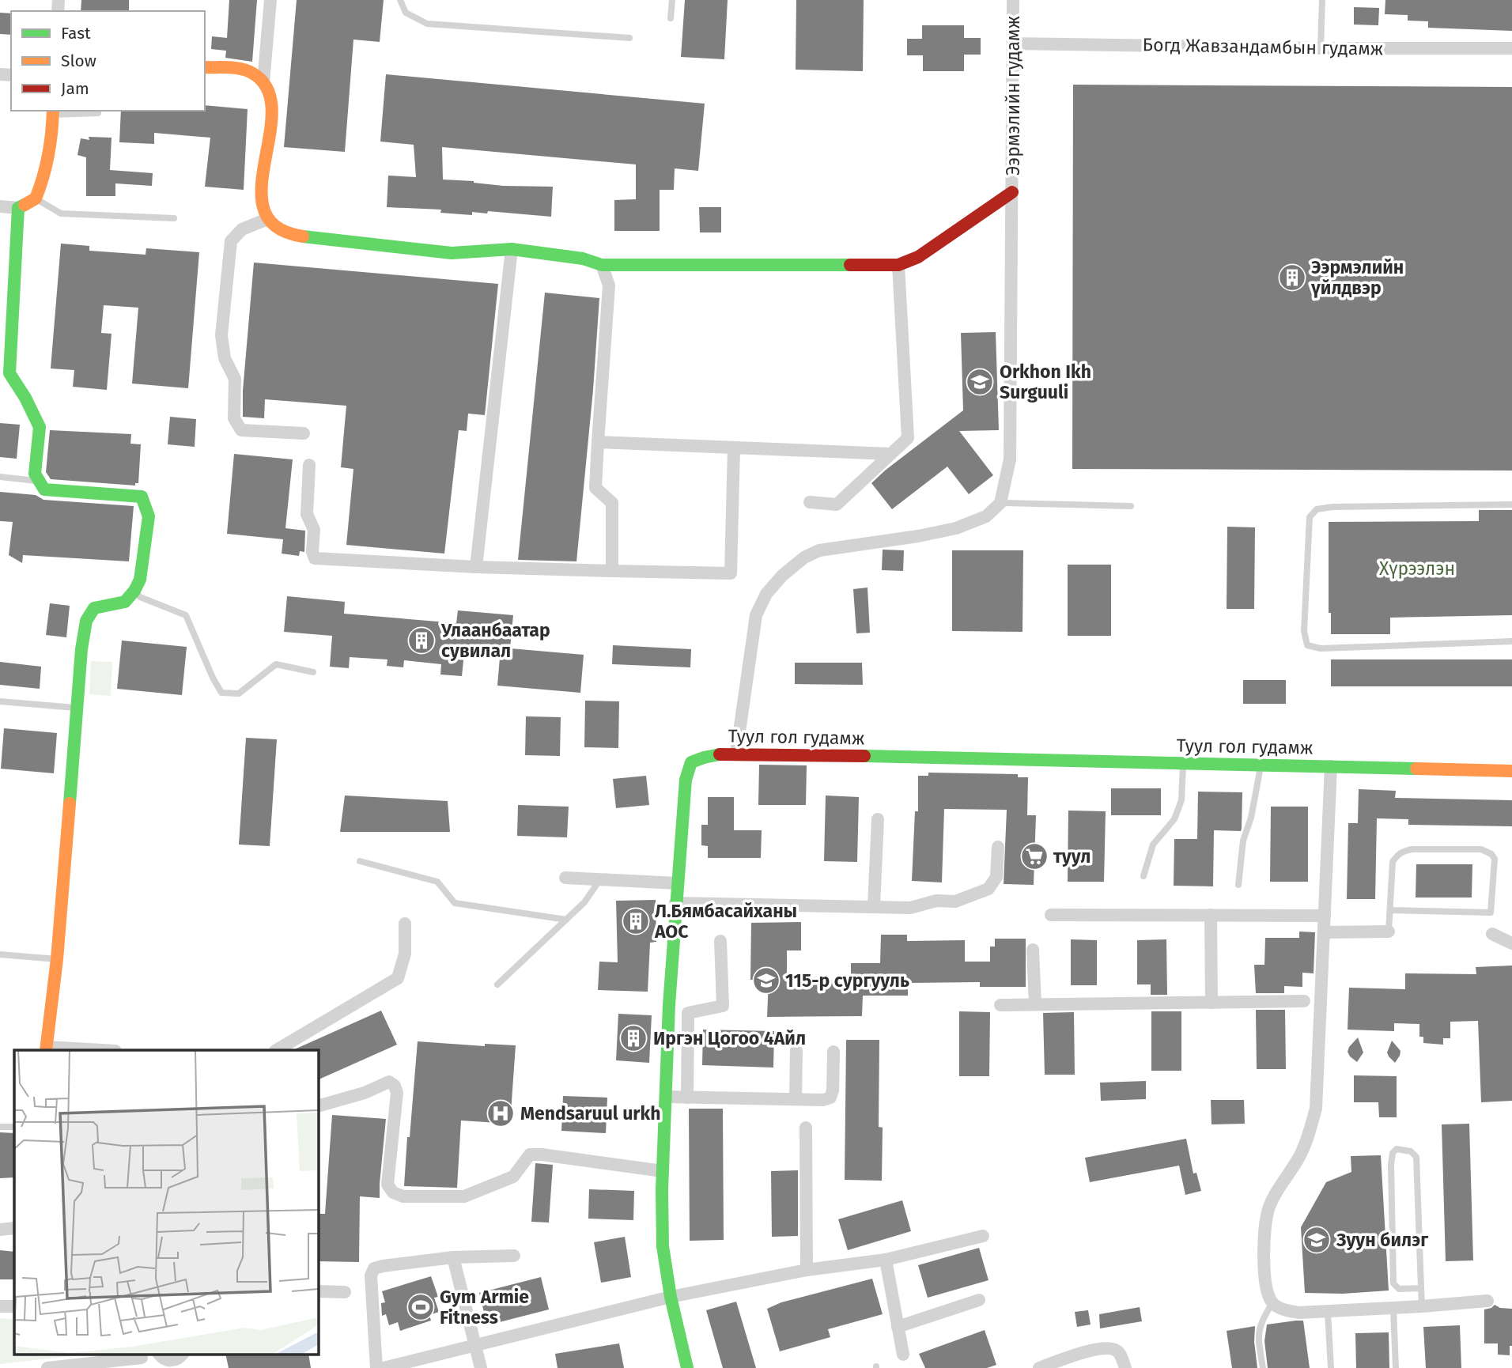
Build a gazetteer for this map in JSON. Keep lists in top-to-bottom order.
{
  "streets": {
    "street": ["Богд Жавзандамбын гудамж", "Ээрмэлийн гудамж", "Туул гол гудамж"]
  },
  "crossings": [
    ["Богд Жавзандамбын гудамж", "Ээрмэлийн гудамж"]
  ],
  "parks": ["Хүрээлэн"],
  "places": {
    "building": [
      "Ээрмэлийн үйлдвэр",
      "Улаанбаатар сувилал",
      "Л.Бямбасайханы АОС",
      "Иргэн Цогоо 4Айл"
    ],
    "school or university": ["Orkhon Ikh Surguuli", "115-р сургууль", "Зуун билэг"],
    "supermarket": ["туул"],
    "hospital": ["Mendsaruul urkh"],
    "sports": ["Gym Armie Fitness"]
  },
  "legend": ["Fast", "Slow", "Jam"]
}
